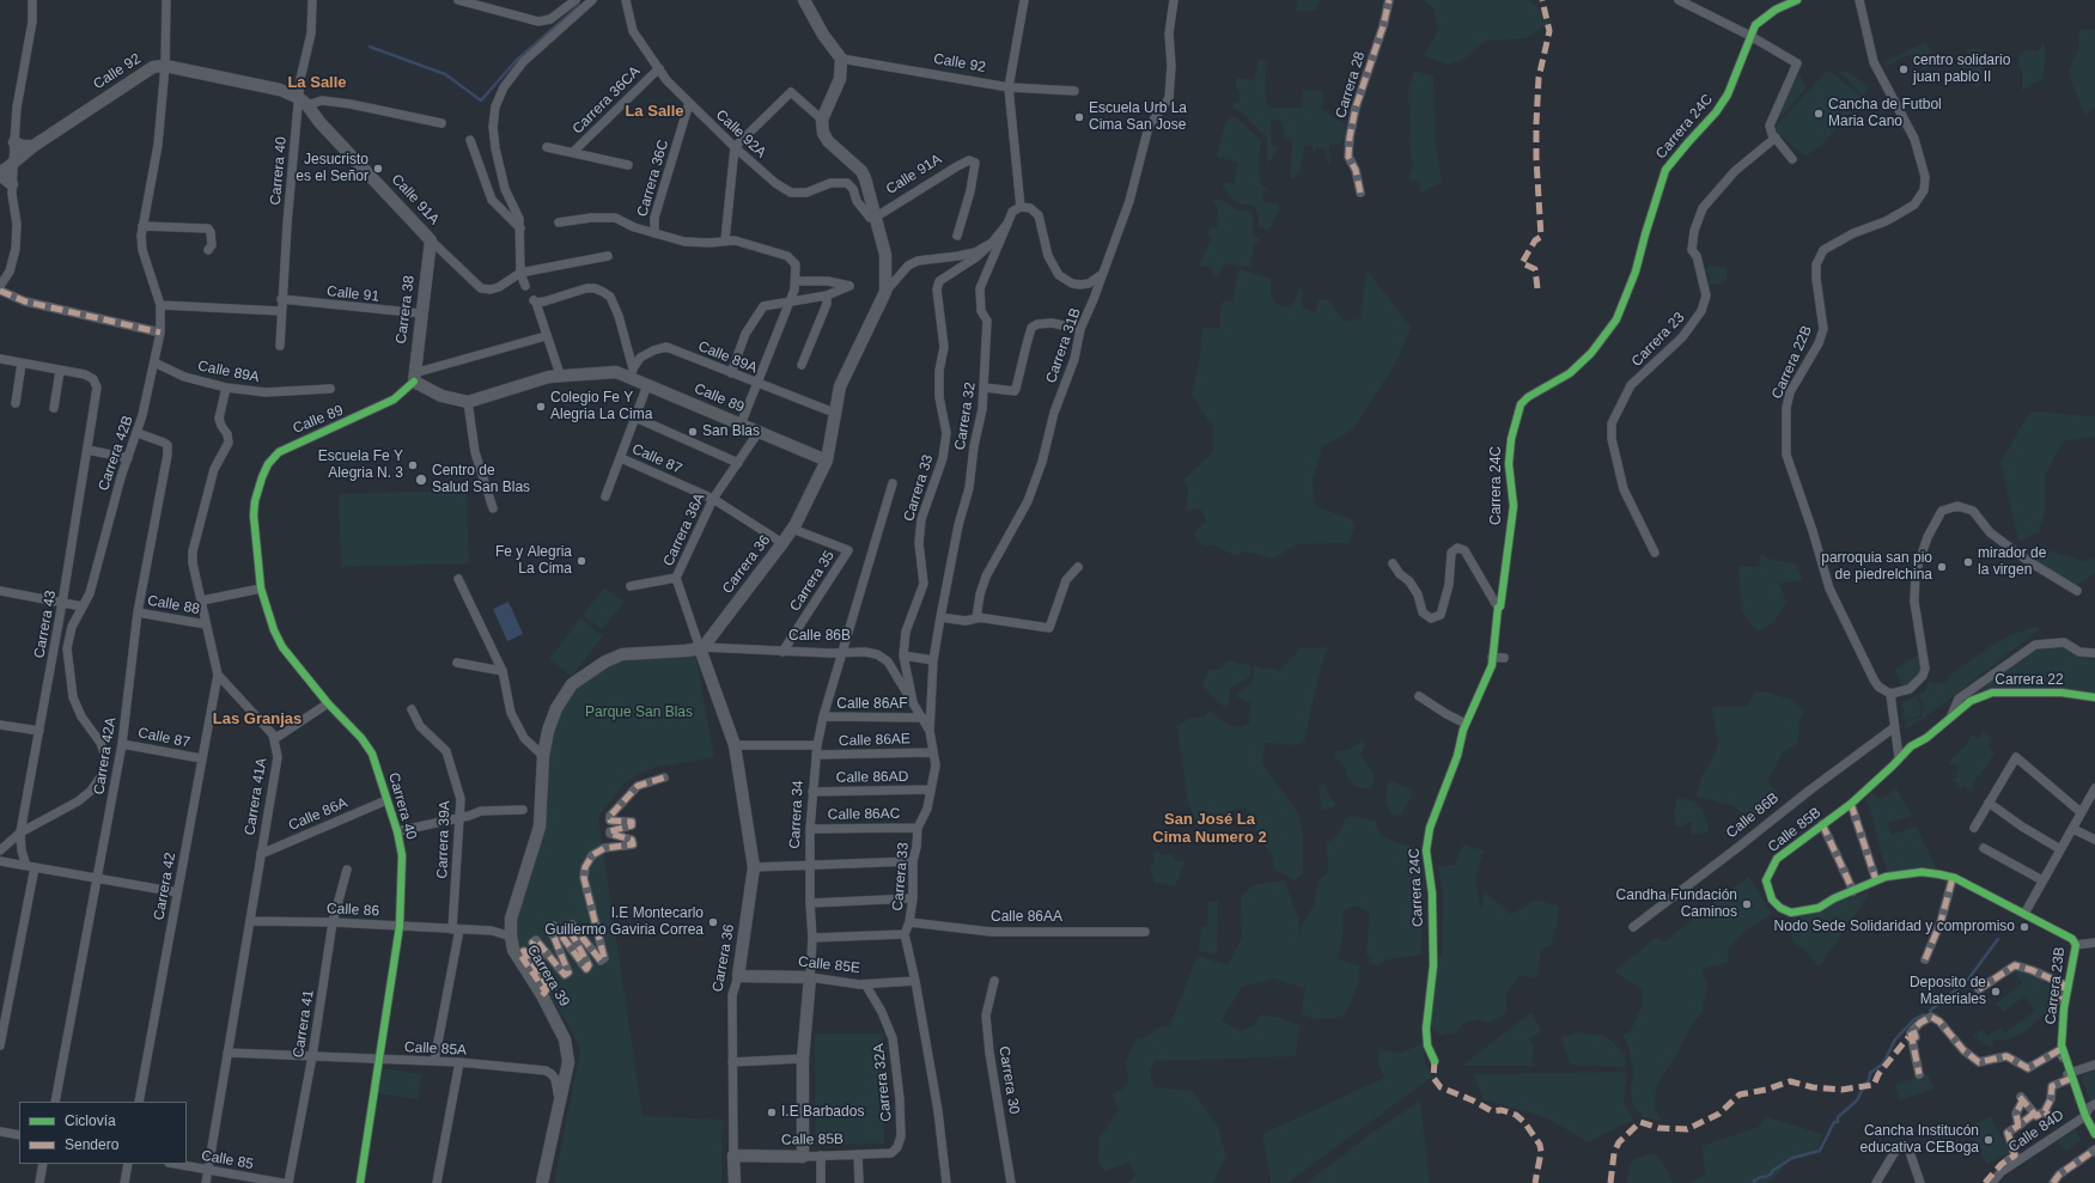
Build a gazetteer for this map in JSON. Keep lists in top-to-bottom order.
{
  "streets": {
    "street": [
      "Calle 92",
      "Carrera 28",
      "Carrera 36CA",
      "Carrera 24C",
      "Calle 92A",
      "Carrera 40",
      "Calle 91A",
      "Carrera 36C",
      "Calle 91",
      "Carrera 38",
      "Carrera 23",
      "Carrera 31B",
      "Calle 89A",
      "Carrera 22B",
      "Calle 89",
      "Carrera 32",
      "Carrera 42B",
      "Calle 87",
      "Carrera 33",
      "Carrera 36A",
      "Carrera 36",
      "Carrera 35",
      "Calle 88",
      "Carrera 43",
      "Calle 86B",
      "Carrera 22",
      "Calle 86AF",
      "Calle 86AE",
      "Carrera 42A",
      "Calle 86AD",
      "Carrera 41A",
      "Calle 86A",
      "Carrera 34",
      "Calle 86AC",
      "Calle 85B",
      "Carrera 39A",
      "Carrera 42",
      "Calle 86",
      "Calle 86AA",
      "Calle 85E",
      "Carrera 39",
      "Carrera 23B",
      "Carrera 41",
      "Calle 85A",
      "Carrera 30",
      "Carrera 32A",
      "Calle 84D",
      "Calle 85"
    ]
  },
  "crossings": [
    ["Calle 92", "Carrera 40"],
    ["Calle 92", "Calle 91A"],
    ["Calle 92", "Carrera 42B"],
    ["Carrera 36CA", "Calle 92A"],
    ["Calle 92A", "Calle 91A"],
    ["Calle 92A", "Carrera 36C"],
    ["Calle 92A", "Carrera 36"],
    ["Carrera 40", "Calle 91A"],
    ["Carrera 40", "Calle 91"],
    ["Carrera 40", "Calle 89"],
    ["Carrera 40", "Calle 88"],
    ["Carrera 40", "Calle 86A"],
    ["Carrera 40", "Calle 86"],
    ["Carrera 40", "Calle 85A"],
    ["Calle 91A", "Carrera 38"],
    ["Calle 91A", "Carrera 36"],
    ["Calle 91", "Carrera 38"],
    ["Carrera 38", "Calle 89"],
    ["Calle 89A", "Calle 89"],
    ["Calle 89A", "Carrera 42B"],
    ["Calle 89", "Carrera 36A"],
    ["Calle 89", "Carrera 36"],
    ["Carrera 42B", "Carrera 43"],
    ["Carrera 42B", "Carrera 42A"],
    ["Calle 87", "Carrera 36A"],
    ["Calle 87", "Carrera 36"],
    ["Calle 87", "Carrera 42A"],
    ["Calle 87", "Carrera 42"],
    ["Carrera 33", "Calle 86B"],
    ["Carrera 33", "Calle 86AF"],
    ["Carrera 33", "Calle 86AE"],
    ["Carrera 33", "Calle 86AD"],
    ["Carrera 33", "Calle 86AC"],
    ["Carrera 33", "Calle 86AA"],
    ["Carrera 36A", "Carrera 36"],
    ["Carrera 36A", "Calle 86B"],
    ["Carrera 36", "Carrera 35"],
    ["Carrera 36", "Calle 86B"],
    ["Carrera 36", "Calle 85B"],
    ["Carrera 36", "Calle 85E"],
    ["Carrera 35", "Calle 86B"],
    ["Calle 88", "Carrera 42A"],
    ["Calle 86B", "Carrera 34"],
    ["Calle 86B", "Carrera 39"],
    ["Carrera 22", "Calle 85B"],
    ["Calle 86AF", "Carrera 34"],
    ["Calle 86AE", "Carrera 34"],
    ["Calle 86AD", "Carrera 34"],
    ["Carrera 41A", "Calle 86A"],
    ["Carrera 41A", "Carrera 42"],
    ["Carrera 41A", "Calle 86"],
    ["Carrera 41A", "Calle 85A"],
    ["Carrera 41A", "Calle 85"],
    ["Carrera 34", "Calle 86AC"],
    ["Carrera 34", "Calle 85B"],
    ["Carrera 34", "Calle 85E"],
    ["Calle 85B", "Carrera 23B"],
    ["Calle 85B", "Carrera 32A"],
    ["Carrera 39A", "Calle 86"],
    ["Carrera 39A", "Calle 85A"],
    ["Calle 86", "Carrera 39"],
    ["Calle 86", "Carrera 41"],
    ["Calle 85E", "Carrera 32A"],
    ["Carrera 39", "Calle 85A"],
    ["Carrera 23B", "Calle 84D"],
    ["Carrera 41", "Calle 85A"]
  ],
  "districts": [
    "La Salle",
    "La Salle",
    "Las Granjas",
    "San José La Cima Numero 2"
  ],
  "parks": ["Parque San Blas"],
  "places": [
    "centro solidario juan pablo II",
    "Cancha de Futbol Maria Cano",
    "Escuela Urb La Cima San Jose",
    "Jesucristo es el Señor",
    "Colegio Fe Y Alegria La Cima",
    "San Blas",
    "Escuela Fe Y Alegria N. 3",
    "Centro de Salud San Blas",
    "Fe y Alegria La Cima",
    "mirador de la virgen",
    "parroquia san pio de piedrelchina",
    "Candha Fundación Caminos",
    "I.E Montecarlo Guillermo Gaviria Correa",
    "Nodo Sede Solidaridad y compromiso",
    "Deposito de Materiales",
    "I.E Barbados",
    "Cancha Institucón educativa CEBoga"
  ],
  "legend": ["Ciclovía", "Sendero"]
}
